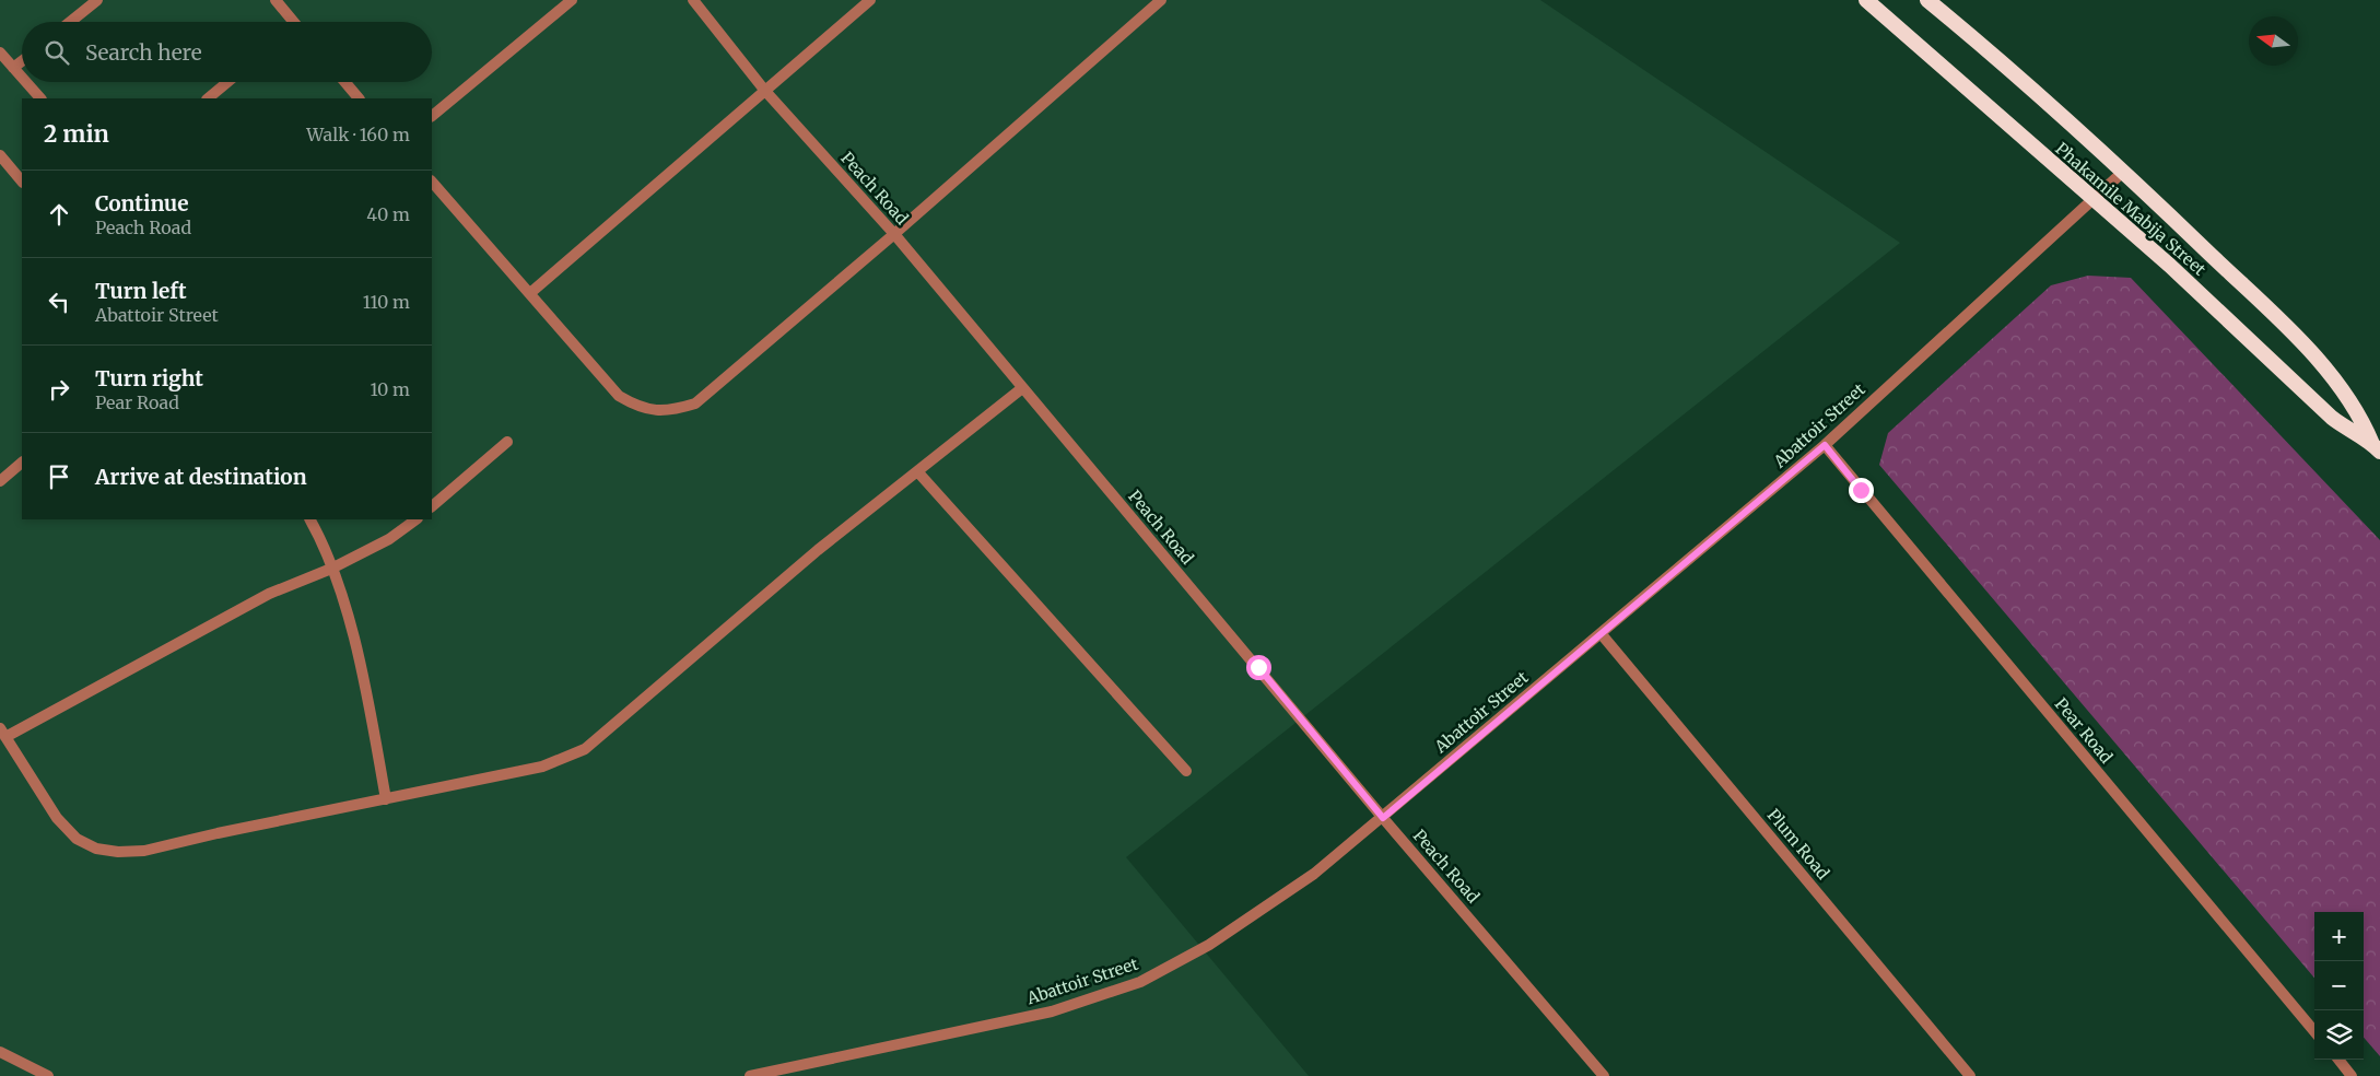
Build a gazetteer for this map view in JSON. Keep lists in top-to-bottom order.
{
  "streets": {
    "highway": ["Phakamile Mabija Street"],
    "street": [
      "Peach Road",
      "Abattoir Street",
      "Pear Road",
      "Plum Road"
    ]
  },
  "crossings": [
    ["Peach Road", "Abattoir Street"],
    ["Phakamile Mabija Street", "Abattoir Street"],
    ["Abattoir Street", "Pear Road"],
    ["Abattoir Street", "Plum Road"]
  ],
  "north": "left",
  "page": {
    "search": "Search here",
    "heading": ["2 min", "Walk · 160 m"],
    "list": [
      ["Continue", "Peach Road", "40 m"],
      ["Turn left", "Abattoir Street", "110 m"],
      ["Turn right", "Pear Road", "10 m"],
      "Arrive at destination"
    ],
    "map_buttons": ["+", "−"]
  }
}
